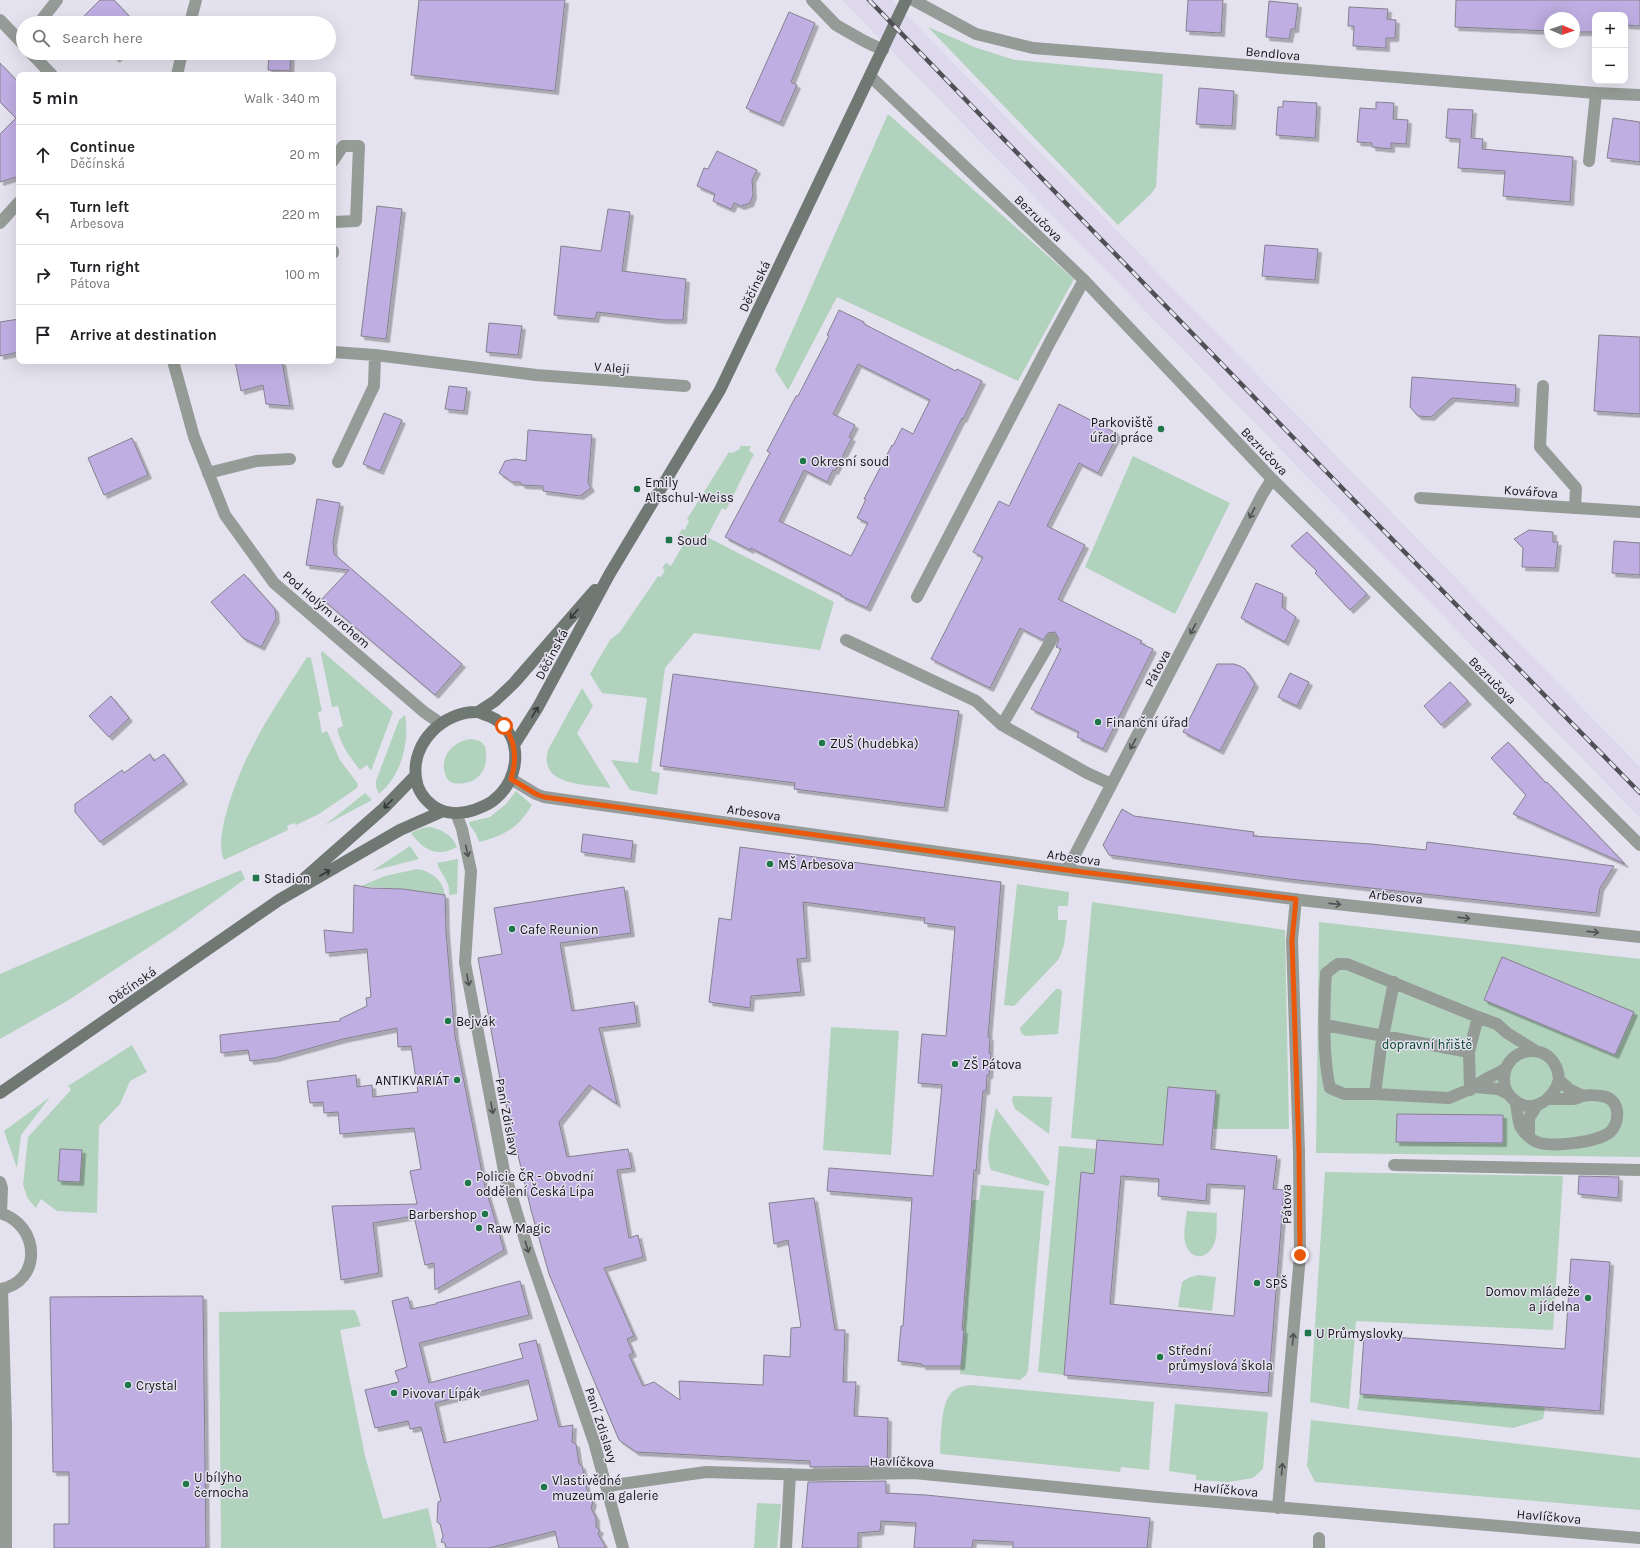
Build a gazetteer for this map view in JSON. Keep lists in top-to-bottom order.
{
  "streets": {
    "main road": ["Děčínská"],
    "street": [
      "Bendlova",
      "Bezručova",
      "V Aleji",
      "Kovářova",
      "Pod Holým vrchem",
      "Pátova",
      "Arbesova",
      "Paní Zdislavy",
      "Havlíčkova"
    ]
  },
  "crossings": [
    ["Bezručova", "Děčínská"],
    ["Bezručova", "Pátova"],
    ["Děčínská", "Pod Holým vrchem"],
    ["Děčínská", "Arbesova"],
    ["Děčínská", "Paní Zdislavy"],
    ["Pod Holým vrchem", "Arbesova"],
    ["Pod Holým vrchem", "Paní Zdislavy"],
    ["Pátova", "Arbesova"],
    ["Pátova", "Havlíčkova"],
    ["Arbesova", "Paní Zdislavy"],
    ["Paní Zdislavy", "Havlíčkova"]
  ],
  "one_way": ["Paní Zdislavy"],
  "parks": ["dopravní hřiště"],
  "places": {
    "other": [
      "Parkoviště úřad práce",
      "Okresní soud",
      "Emily Altschul-Weiss",
      "Finanční úřad",
      "ZUŠ (hudebka)",
      "MŠ Arbesova",
      "Cafe Reunion",
      "Bejvák",
      "ZŠ Pátova",
      "ANTIKVARIÁT",
      "Policie ČR - Obvodní oddělení Česká Lípa",
      "Barbershop",
      "Raw Magic",
      "SPŠ",
      "Domov mládeže a jídelna",
      "Střední průmyslová škola",
      "Crystal",
      "Pivovar Lípák",
      "U bílýho černocha",
      "Vlastivědné muzeum a galerie"
    ],
    "transit": ["Soud", "Stadion", "U Průmyslovky"]
  },
  "north": "right",
  "page": {
    "map_buttons": ["+", "−"],
    "search": "Search here",
    "heading": ["5 min", "Walk · 340 m"],
    "list": [
      ["Continue", "Děčínská", "20 m"],
      ["Turn left", "Arbesova", "220 m"],
      ["Turn right", "Pátova", "100 m"],
      "Arrive at destination"
    ]
  }
}
